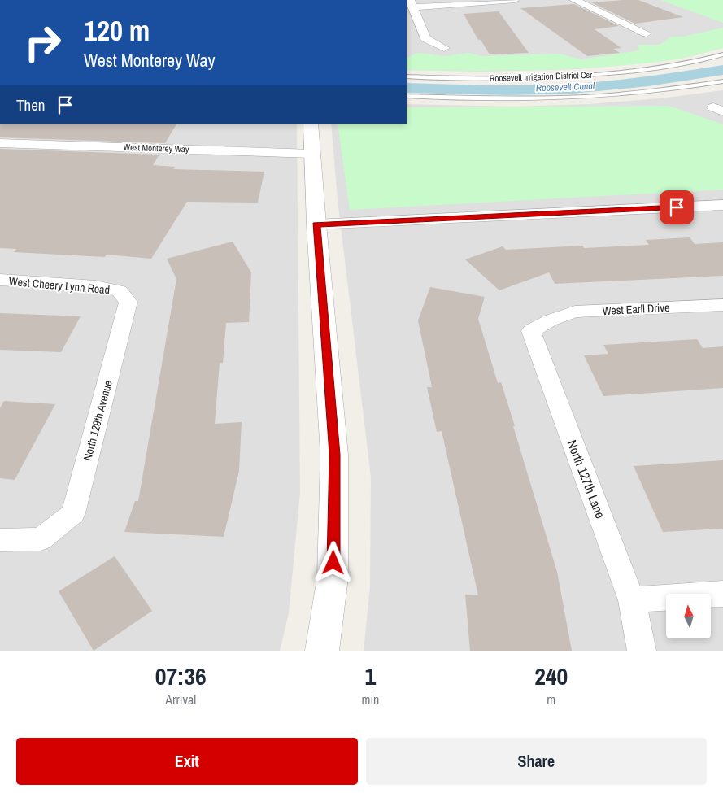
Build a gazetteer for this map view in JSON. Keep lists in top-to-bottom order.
{
  "streets": {
    "street": [
      "West Monterey Way",
      "West Cheery Lynn Road",
      "West Earll Drive",
      "North 129th Avenue",
      "North 127th Lane"
    ],
    "lane": ["Roosevelt Irrigation District Csr"]
  },
  "crossings": [
    ["West Cheery Lynn Road", "North 129th Avenue"],
    ["West Earll Drive", "North 127th Lane"]
  ],
  "water": ["Roosevelt Canal"],
  "north": "top",
  "page": {
    "turn": ["120 m", "West Monterey Way"],
    "then": "Then",
    "eta": [
      "07:36",
      "Arrival",
      "1",
      "min",
      "240",
      "m"
    ],
    "buttons": ["Exit", "Share"]
  }
}
